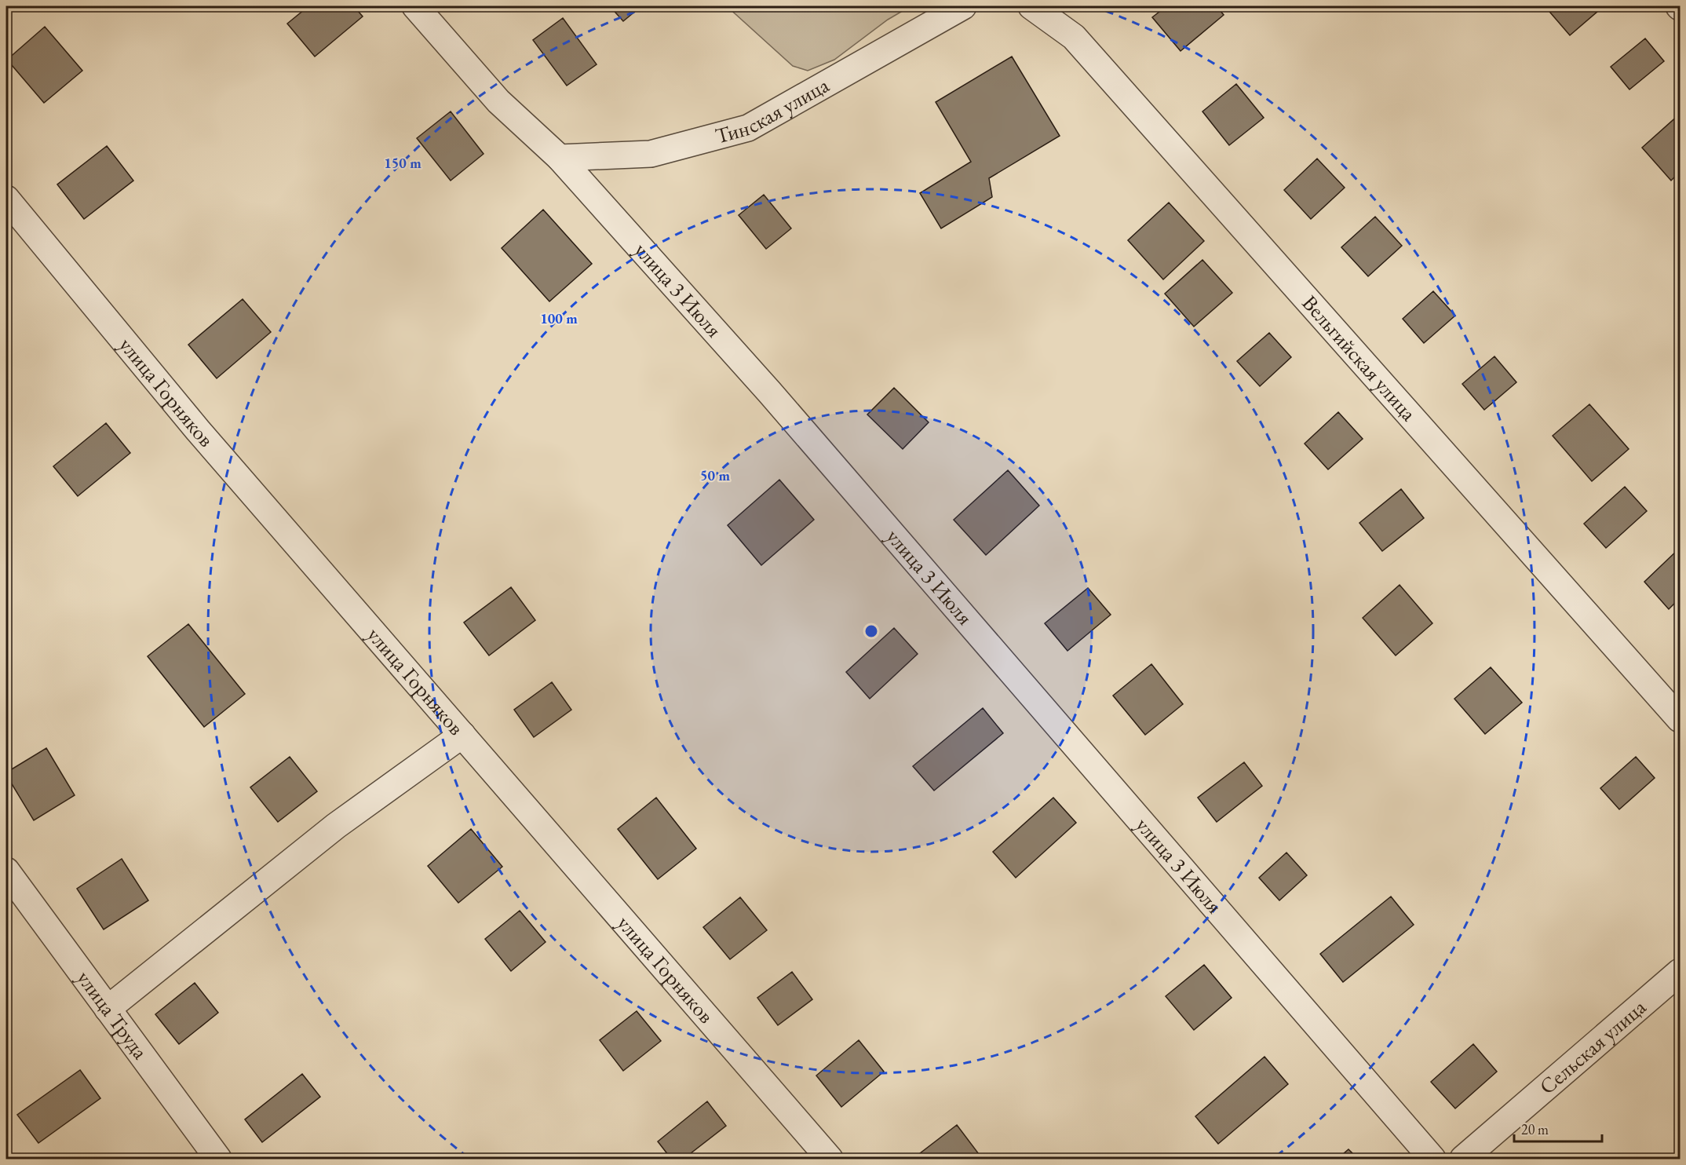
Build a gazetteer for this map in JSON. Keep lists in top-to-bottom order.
{
  "streets": {
    "street": [
      "Тинская улица",
      "улица 3 Июля",
      "Вельгийская улица",
      "улица Горняков",
      "улица Труда",
      "Сельская улица"
    ]
  },
  "crossings": [
    ["Тинская улица", "улица 3 Июля"]
  ],
  "scale_bar": "20 m",
  "rings": ["150 m", "100 m", "50 m"]
}
